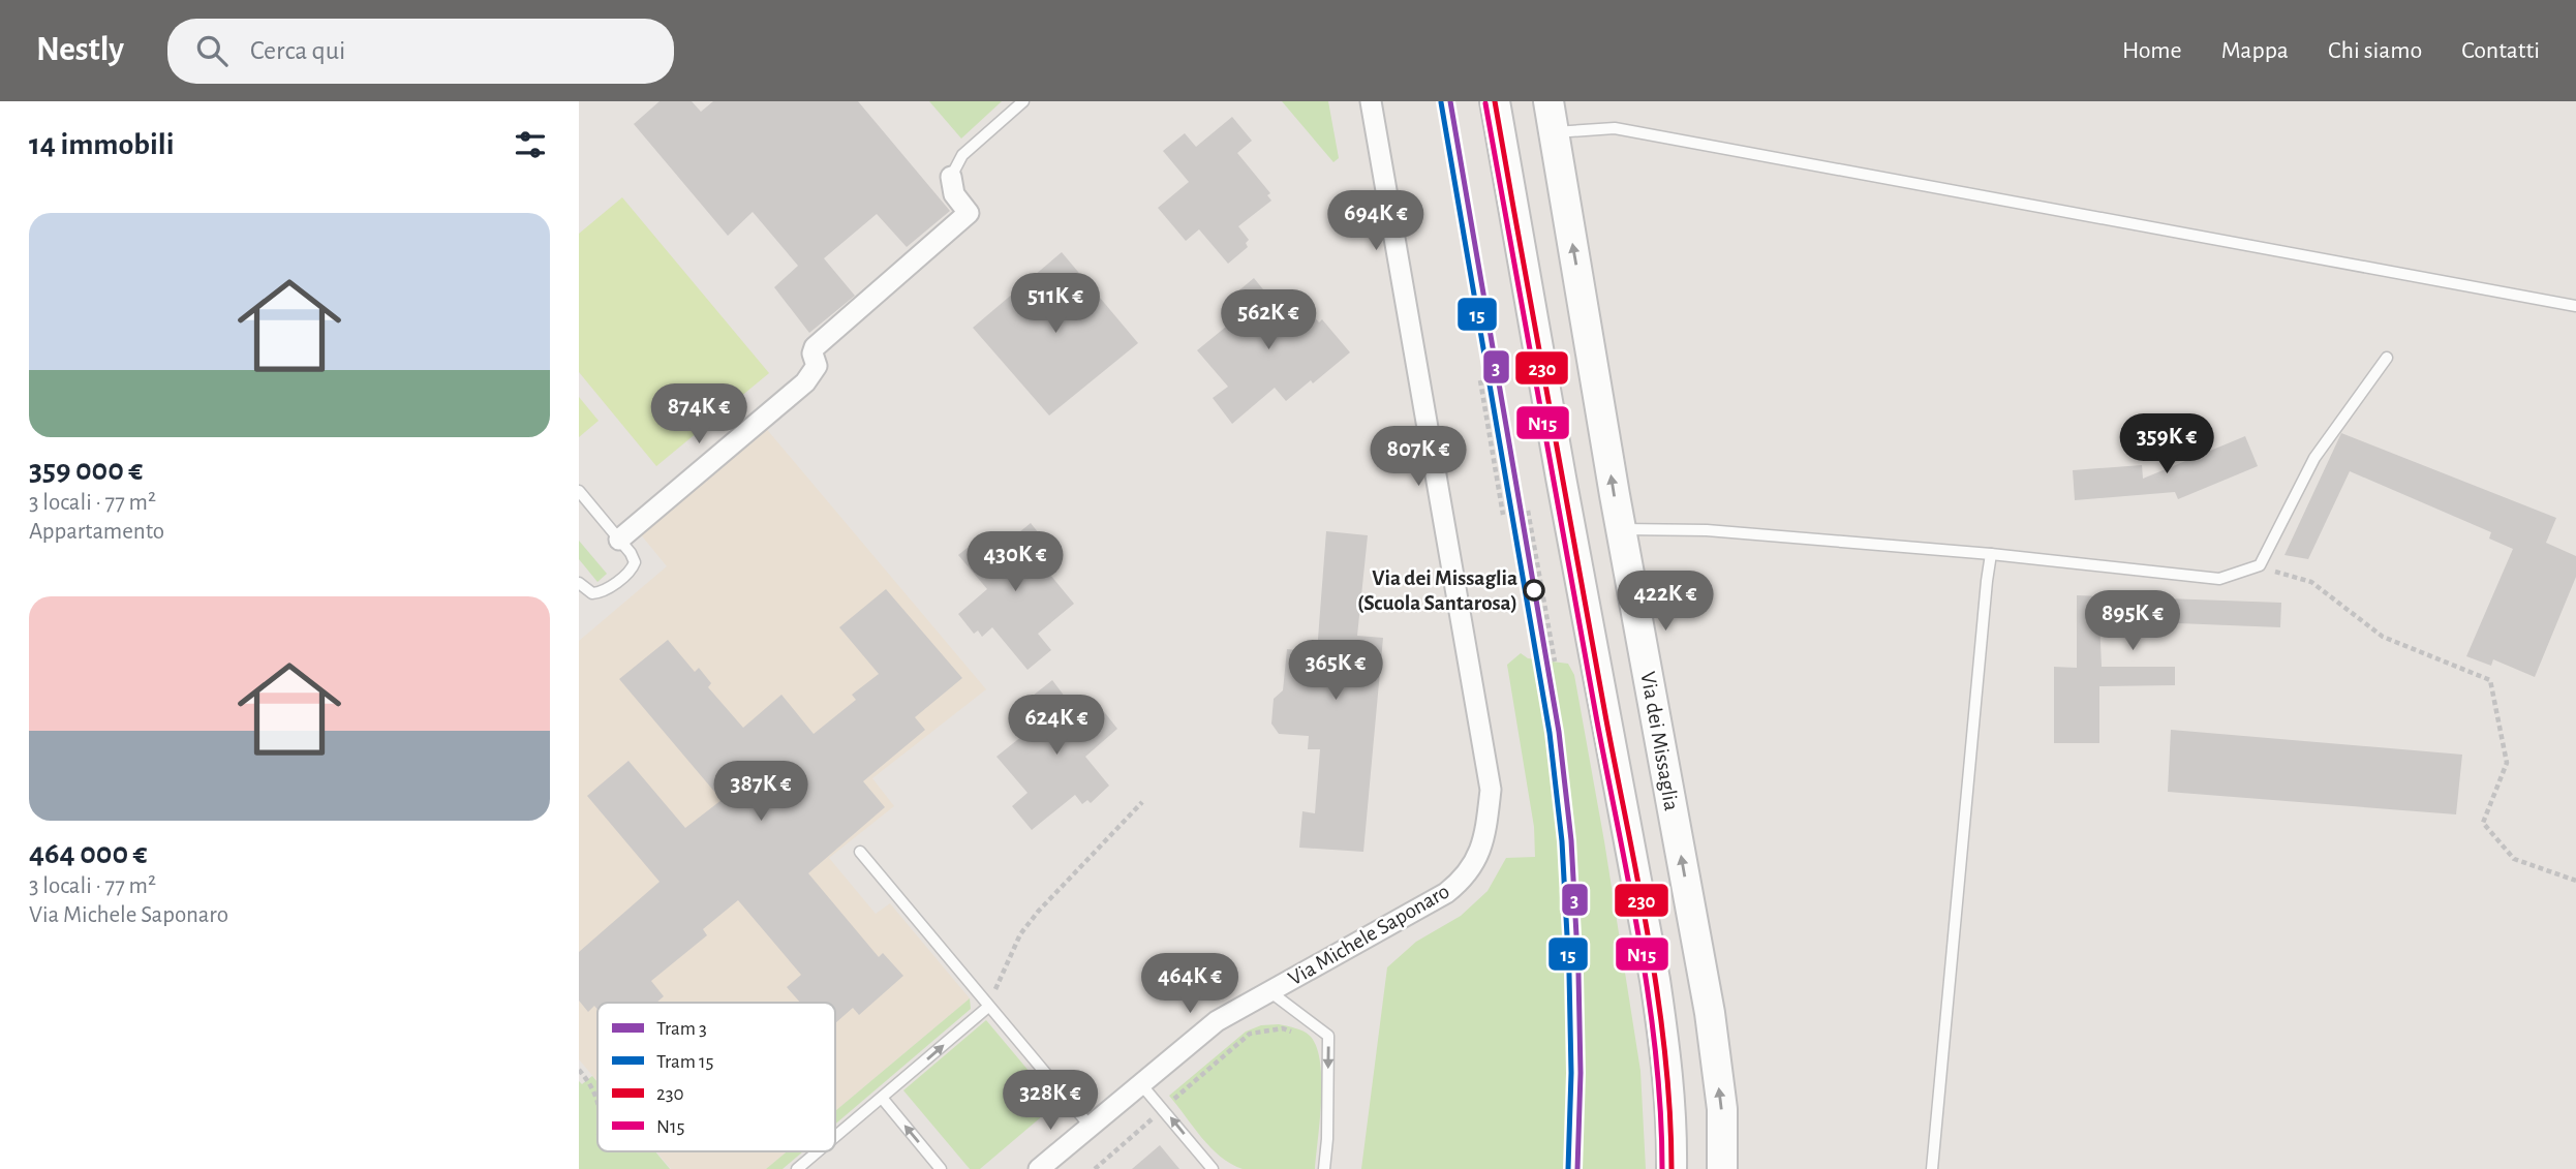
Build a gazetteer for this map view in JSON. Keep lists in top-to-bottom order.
{
  "streets": {
    "main road": ["Via dei Missaglia"],
    "street": ["Via Michele Saponaro"]
  },
  "places": ["Via dei Missaglia (Scuola Santarosa)"],
  "lines": [
    "tram line 3",
    "transit line 230",
    "tram line 15",
    "transit line N15"
  ],
  "legend": [
    "Tram 3",
    "Tram 15",
    "230",
    "N15"
  ],
  "page": {
    "header": "Nestly",
    "search": "Cerca qui",
    "nav": [
      "Home",
      "Mappa",
      "Chi siamo",
      "Contatti"
    ],
    "heading": "14 immobili",
    "list": [
      {
        "name": "359 000 €",
        "note": "3 locali · 77 m² · Appartamento"
      },
      {
        "name": "464 000 €",
        "note": "3 locali · 77 m² · Via Michele Saponaro"
      }
    ],
    "price": [
      "694K €",
      "511K €",
      "562K €",
      "874K €",
      "359K €",
      "807K €",
      "430K €",
      "422K €",
      "895K €",
      "365K €",
      "624K €",
      "387K €",
      "464K €",
      "328K €"
    ]
  }
}
